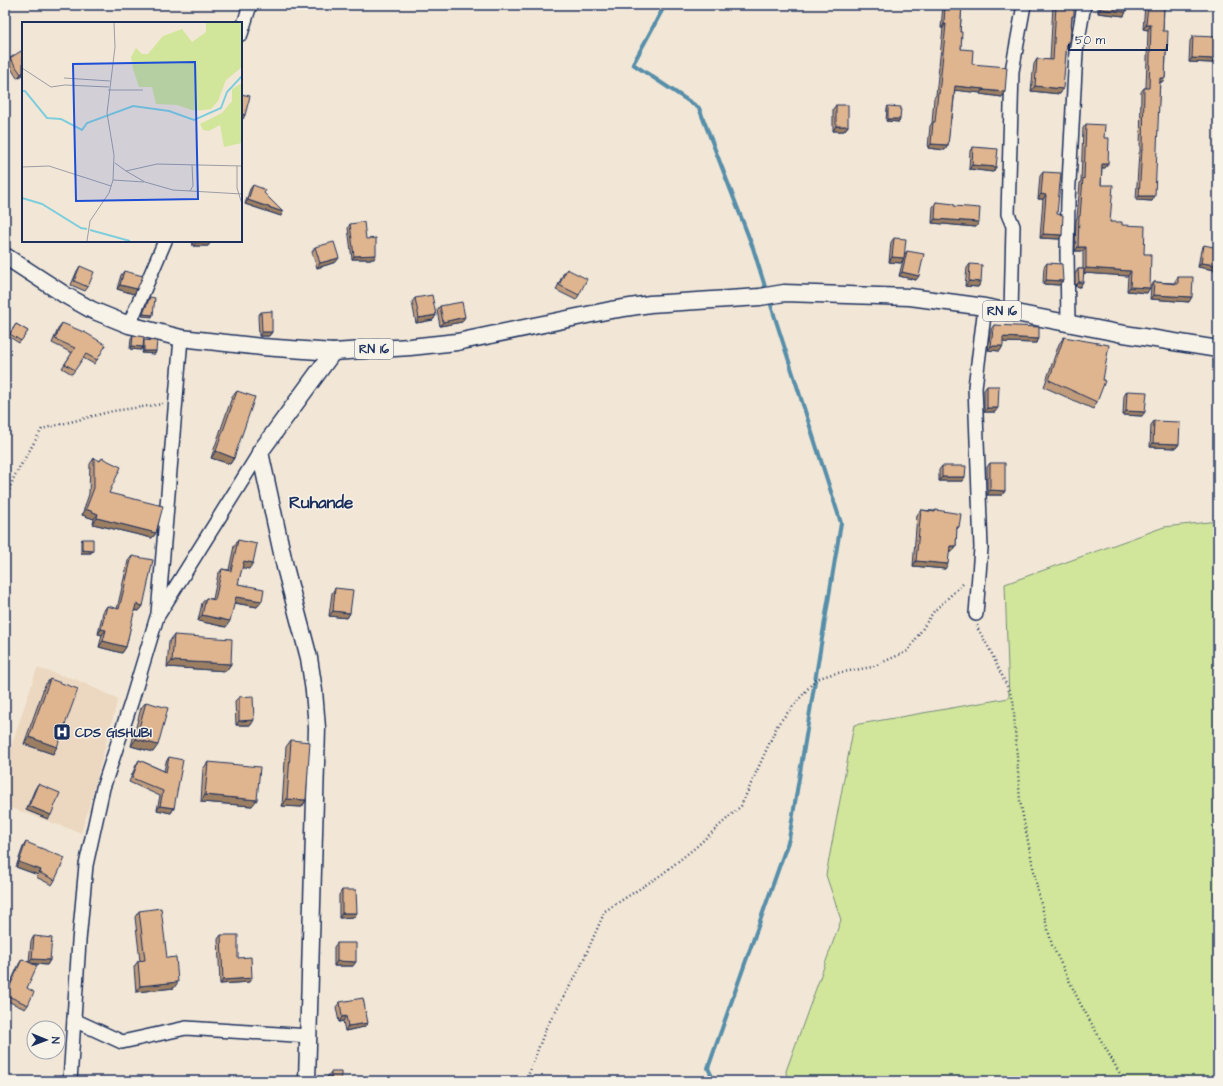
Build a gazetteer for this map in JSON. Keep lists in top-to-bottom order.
{
  "streets": {
    "main road": ["RN 16"]
  },
  "districts": ["Ruhande"],
  "places": {
    "hospital": ["CDS GISHUBI"]
  },
  "scale_bar": "50 m",
  "north": "right"
}
